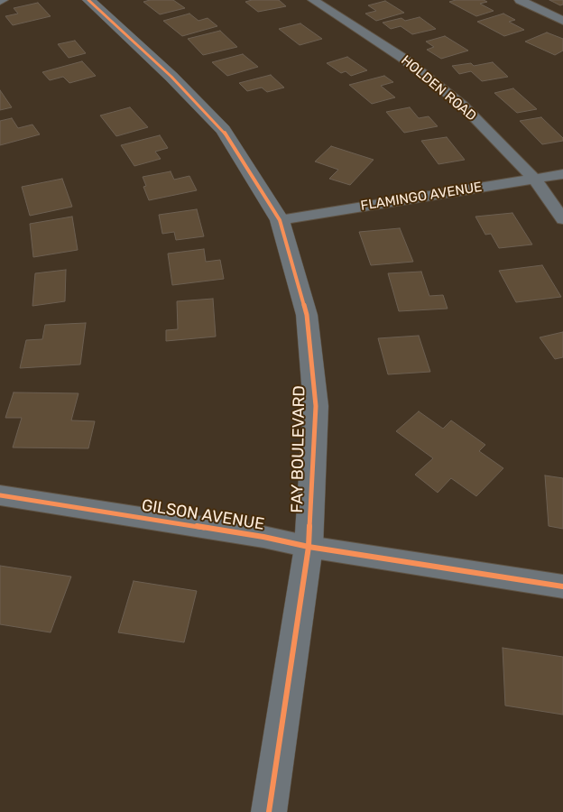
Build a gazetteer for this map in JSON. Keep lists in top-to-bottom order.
{
  "streets": {
    "street": [
      "HOLDEN ROAD",
      "FLAMINGO AVENUE",
      "FAY BOULEVARD",
      "GILSON AVENUE"
    ]
  },
  "crossings": [
    ["HOLDEN ROAD", "FLAMINGO AVENUE"],
    ["FLAMINGO AVENUE", "FAY BOULEVARD"],
    ["FAY BOULEVARD", "GILSON AVENUE"]
  ]
}
